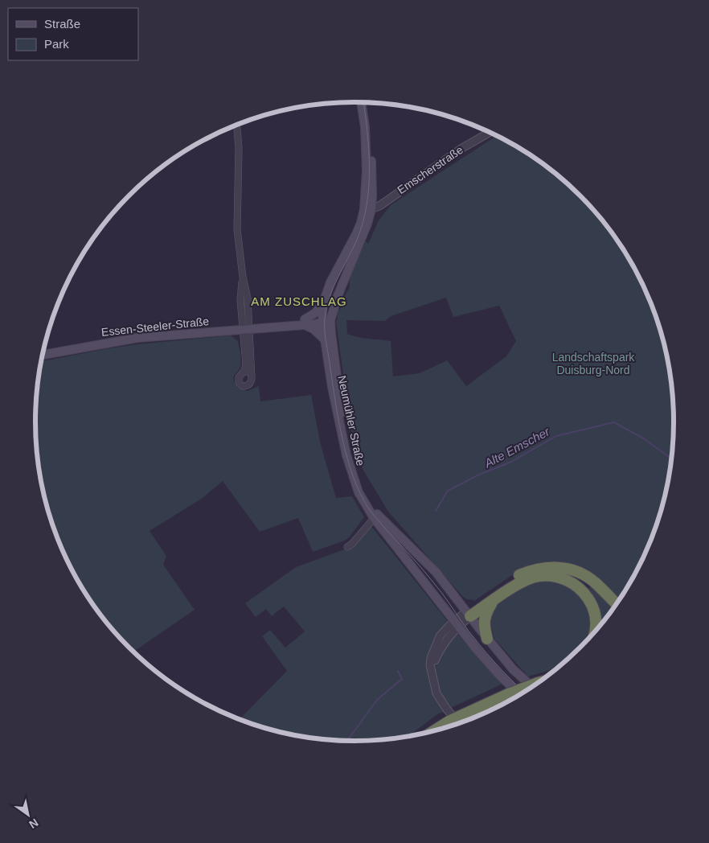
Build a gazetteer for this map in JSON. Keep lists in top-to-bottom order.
{
  "streets": {
    "main road": ["Essen-Steeler-Straße", "Neumühler Straße"],
    "street": ["Emscherstraße"]
  },
  "crossings": [
    ["Emscherstraße", "Neumühler Straße"],
    ["Essen-Steeler-Straße", "Neumühler Straße"]
  ],
  "districts": ["AM ZUSCHLAG"],
  "water": ["Alte Emscher"],
  "parks": ["Landschaftspark Duisburg-Nord"],
  "legend": ["Straße", "Park"],
  "north": "bottom right"
}
